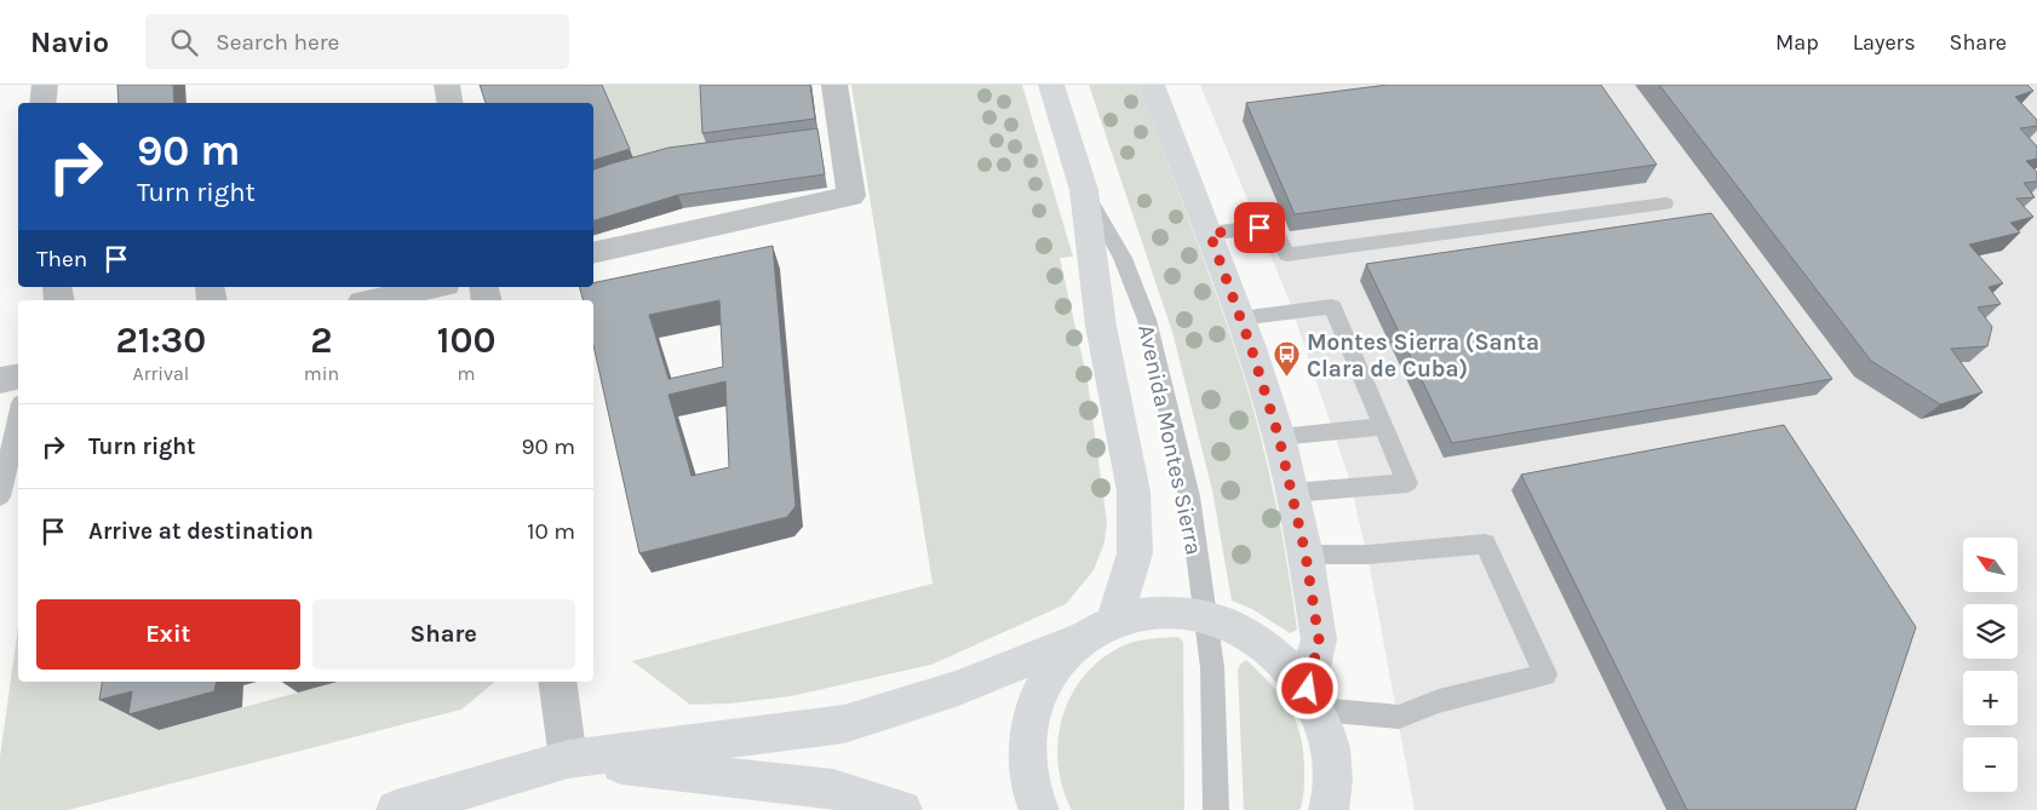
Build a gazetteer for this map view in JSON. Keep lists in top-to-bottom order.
{
  "streets": {
    "main road": ["Avenida Montes Sierra"]
  },
  "places": {
    "bus stop": ["Montes Sierra (Santa Clara de Cuba)"]
  },
  "north": "top left",
  "page": {
    "header": "Navio",
    "search": "Search here",
    "nav": ["Map", "Layers", "Share"],
    "turn": ["90 m", "Turn right"],
    "then": "Then",
    "eta": [
      "21:30",
      "Arrival",
      "2",
      "min",
      "100",
      "m"
    ],
    "list": [
      {
        "name": "Turn right",
        "value": "90 m"
      },
      {
        "name": "Arrive at destination",
        "value": "10 m"
      }
    ],
    "map_buttons": ["+", "−"],
    "buttons": ["Exit", "Share"]
  }
}
